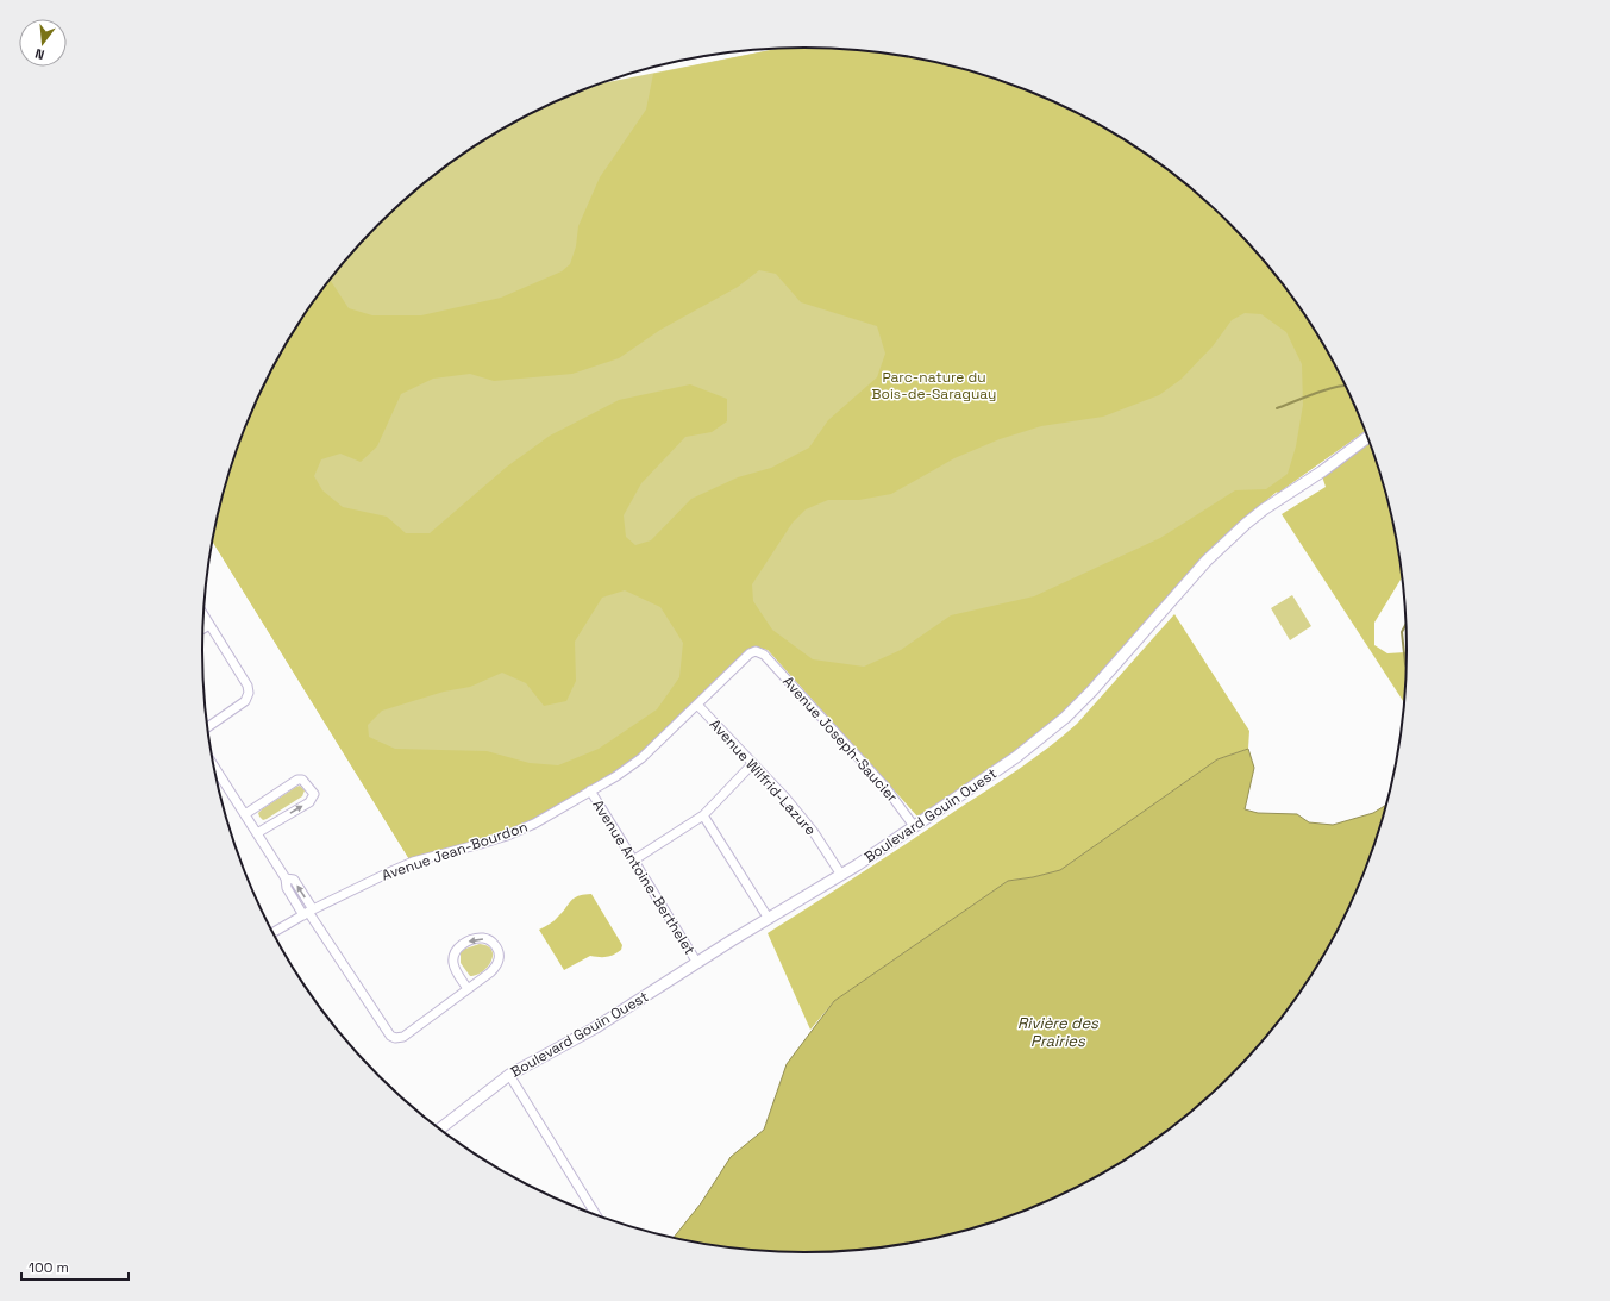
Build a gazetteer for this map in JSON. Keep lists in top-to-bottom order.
{
  "streets": {
    "street": [
      "Avenue Joseph-Saucier",
      "Avenue Wilfrid-Lazure",
      "Boulevard Gouin Ouest",
      "Avenue Jean-Bourdon",
      "Avenue Antoine-Berthelet"
    ]
  },
  "crossings": [
    ["Avenue Joseph-Saucier", "Boulevard Gouin Ouest"],
    ["Avenue Joseph-Saucier", "Avenue Jean-Bourdon"],
    ["Avenue Wilfrid-Lazure", "Boulevard Gouin Ouest"],
    ["Avenue Wilfrid-Lazure", "Avenue Jean-Bourdon"],
    ["Boulevard Gouin Ouest", "Avenue Antoine-Berthelet"],
    ["Avenue Jean-Bourdon", "Avenue Antoine-Berthelet"]
  ],
  "water": ["Rivière des Prairies"],
  "parks": ["Parc-nature du Bois-de-Saraguay"],
  "scale_bar": "100 m",
  "north": "bottom"
}
